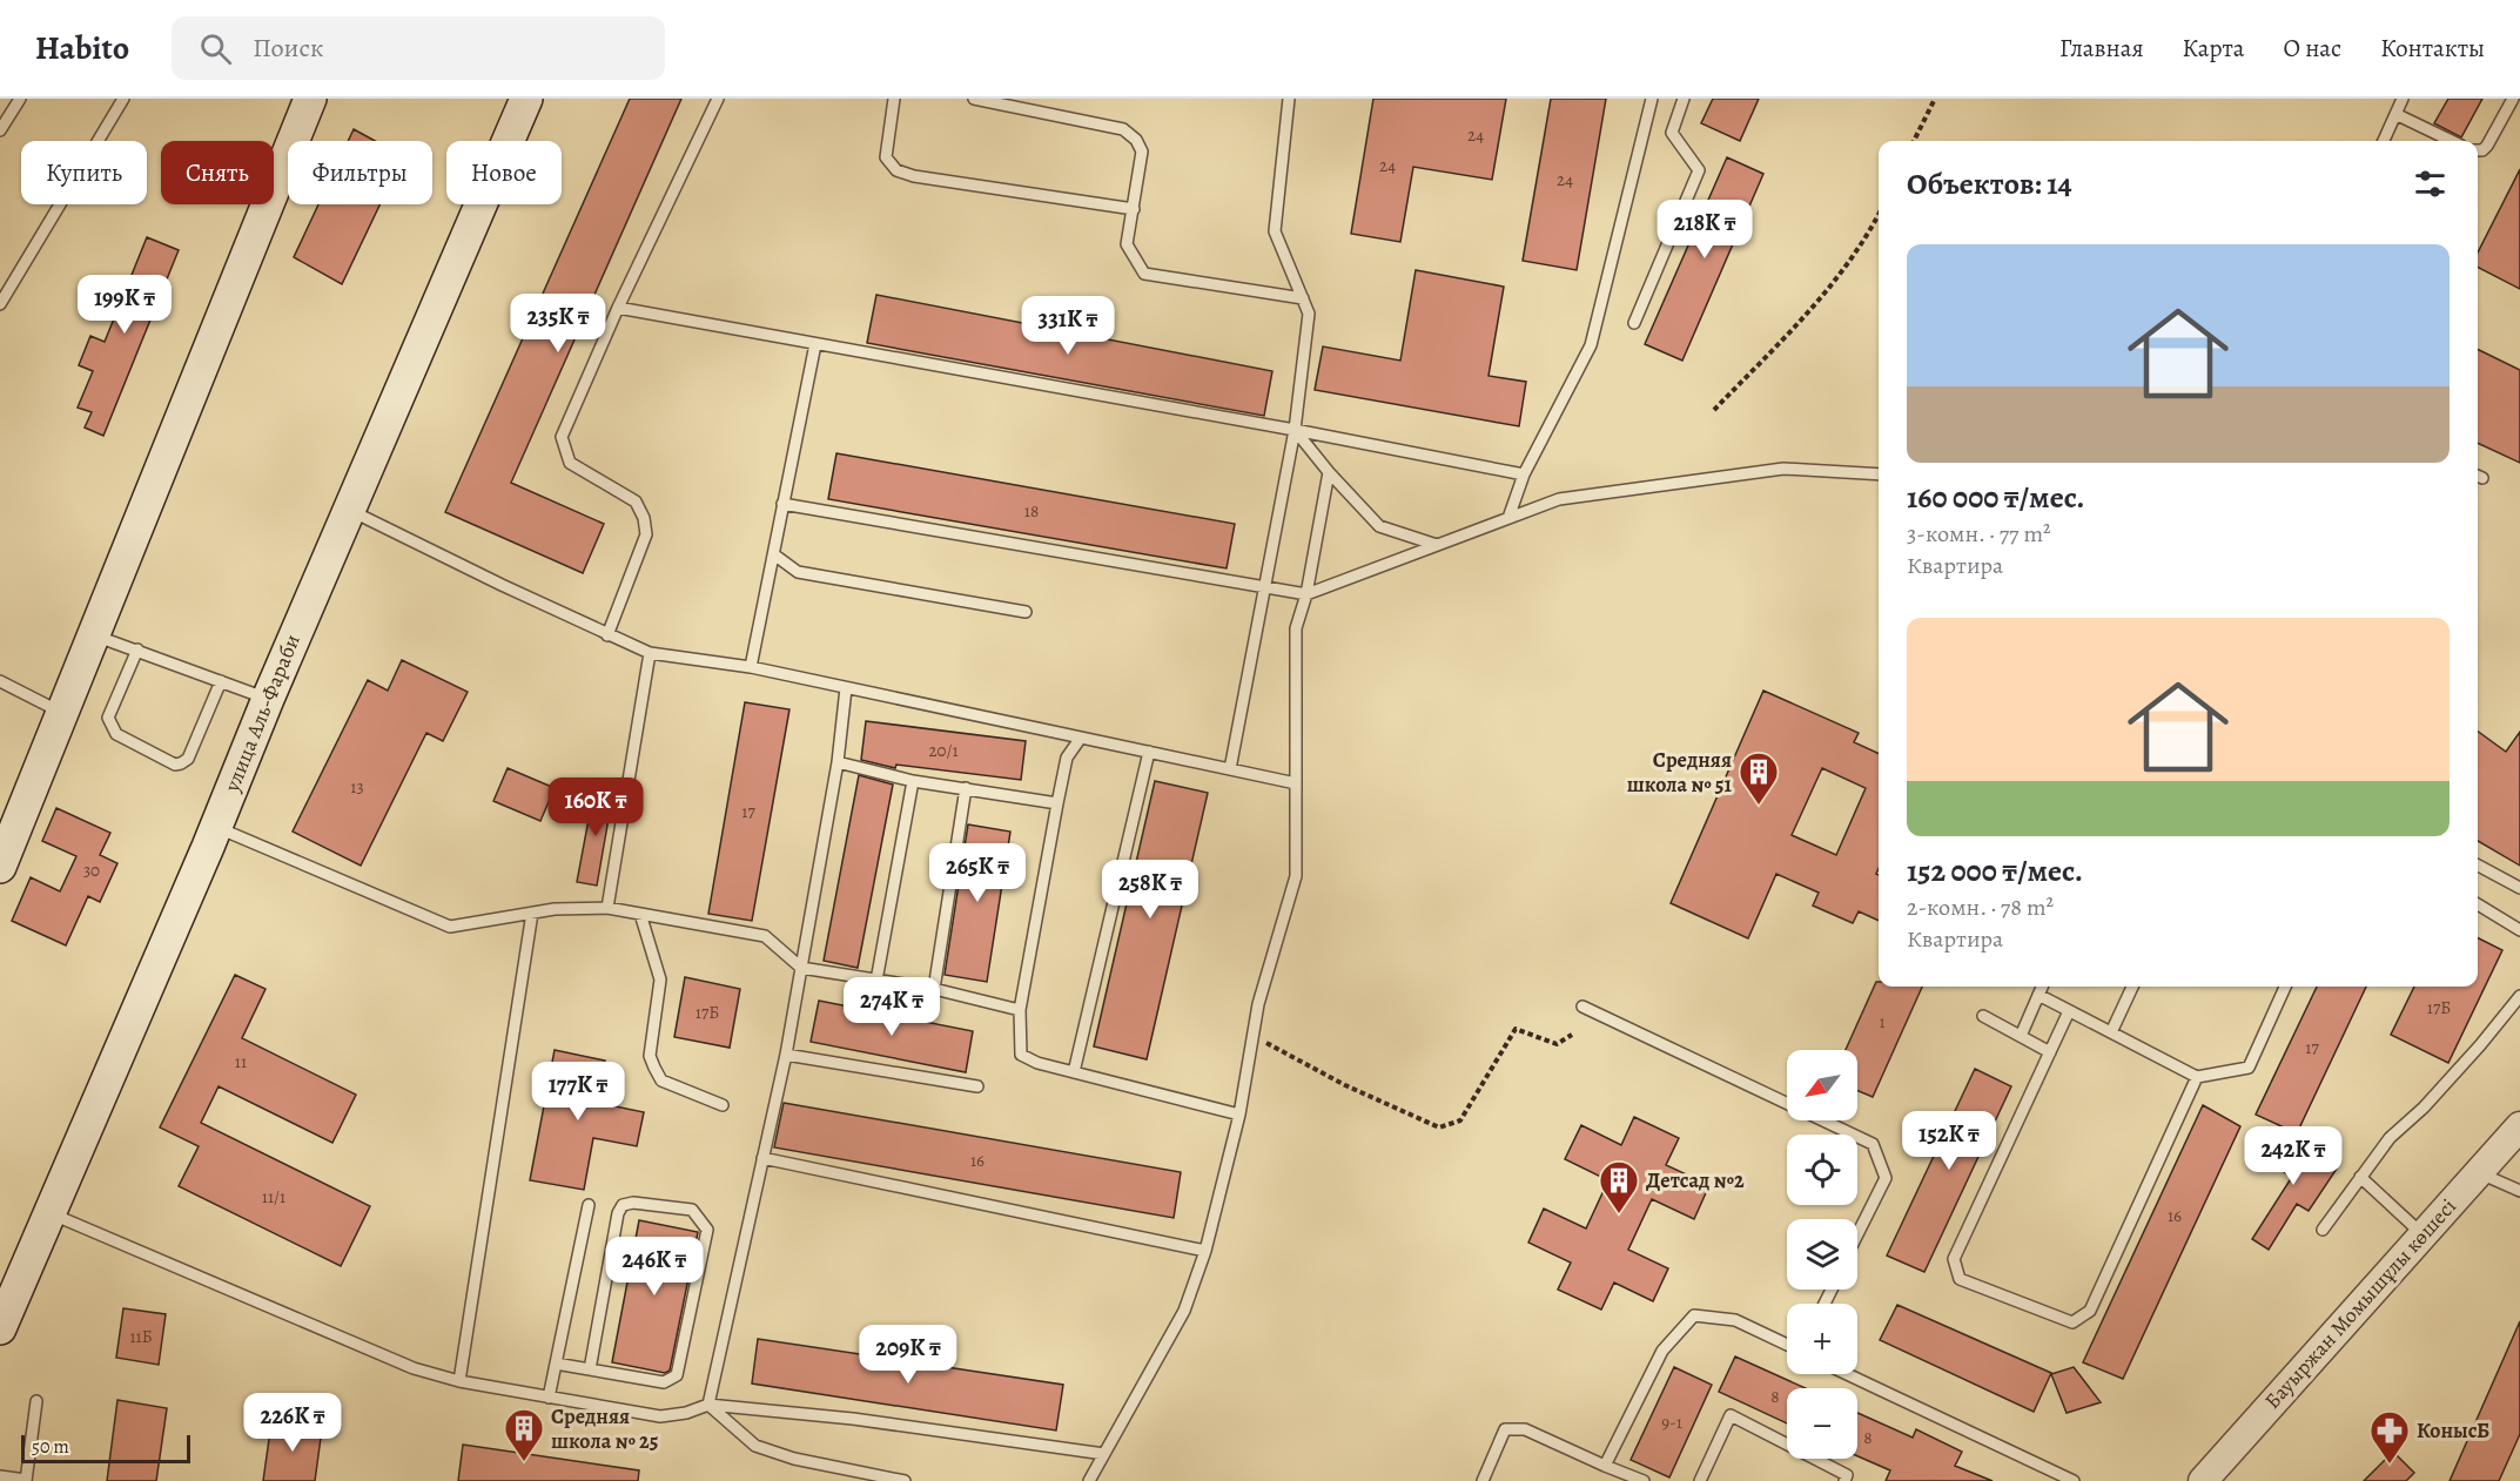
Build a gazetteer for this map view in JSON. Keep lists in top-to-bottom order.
{
  "streets": {
    "main road": ["улица Аль-Фараби"],
    "street": ["Бауыржан Момышұлы көшесі"]
  },
  "places": {
    "building": ["Средняя школа № 51", "Детсад №2", "Средняя школа № 25"],
    "pharmacy": ["КонысБ"]
  },
  "house_numbers": [
    "24",
    "24",
    "24",
    "18",
    "20/1",
    "13",
    "17",
    "30",
    "17Б",
    "17Б",
    "1",
    "17",
    "11",
    "16",
    "11/1",
    "16",
    "11Б",
    "8",
    "9-1",
    "8"
  ],
  "scale_bar": "50 m",
  "north": "bottom left",
  "page": {
    "header": "Habito",
    "search": "Поиск",
    "nav": [
      "Главная",
      "Карта",
      "О нас",
      "Контакты"
    ],
    "chip": [
      "Купить",
      "Снять",
      "Фильтры",
      "Новое"
    ],
    "heading": "Объектов: 14",
    "price": [
      "218K ₸",
      "199K ₸",
      "235K ₸",
      "331K ₸",
      "160K ₸",
      "265K ₸",
      "258K ₸",
      "274K ₸",
      "177K ₸",
      "152K ₸",
      "242K ₸",
      "246K ₸",
      "209K ₸",
      "226K ₸"
    ],
    "list": [
      {
        "name": "160 000 ₸/мес.",
        "note": "3-комн. · 77 m² · Квартира"
      },
      {
        "name": "152 000 ₸/мес.",
        "note": "2-комн. · 78 m² · Квартира"
      }
    ],
    "map_buttons": ["+", "−"],
    "scale": "50 m"
  }
}
